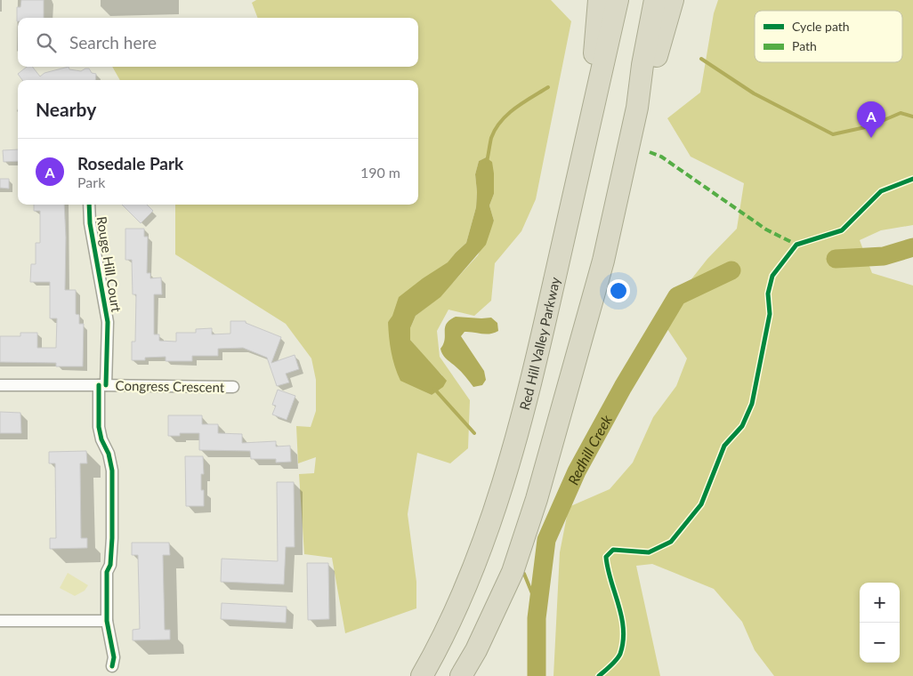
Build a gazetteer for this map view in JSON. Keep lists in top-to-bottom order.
{
  "streets": {
    "highway": ["Red Hill Valley Parkway"],
    "street": ["Rouge Hill Court", "Congress Crescent"]
  },
  "crossings": [
    ["Rouge Hill Court", "Congress Crescent"]
  ],
  "water": ["Redhill Creek"],
  "legend": ["Cycle path", "Path"],
  "page": {
    "search": "Search here",
    "heading": "Nearby",
    "pins": "A",
    "list": [
      {
        "mark": "A",
        "name": "Rosedale Park",
        "note": "Park",
        "value": "190 m"
      }
    ],
    "map_buttons": ["+", "−"]
  }
}
